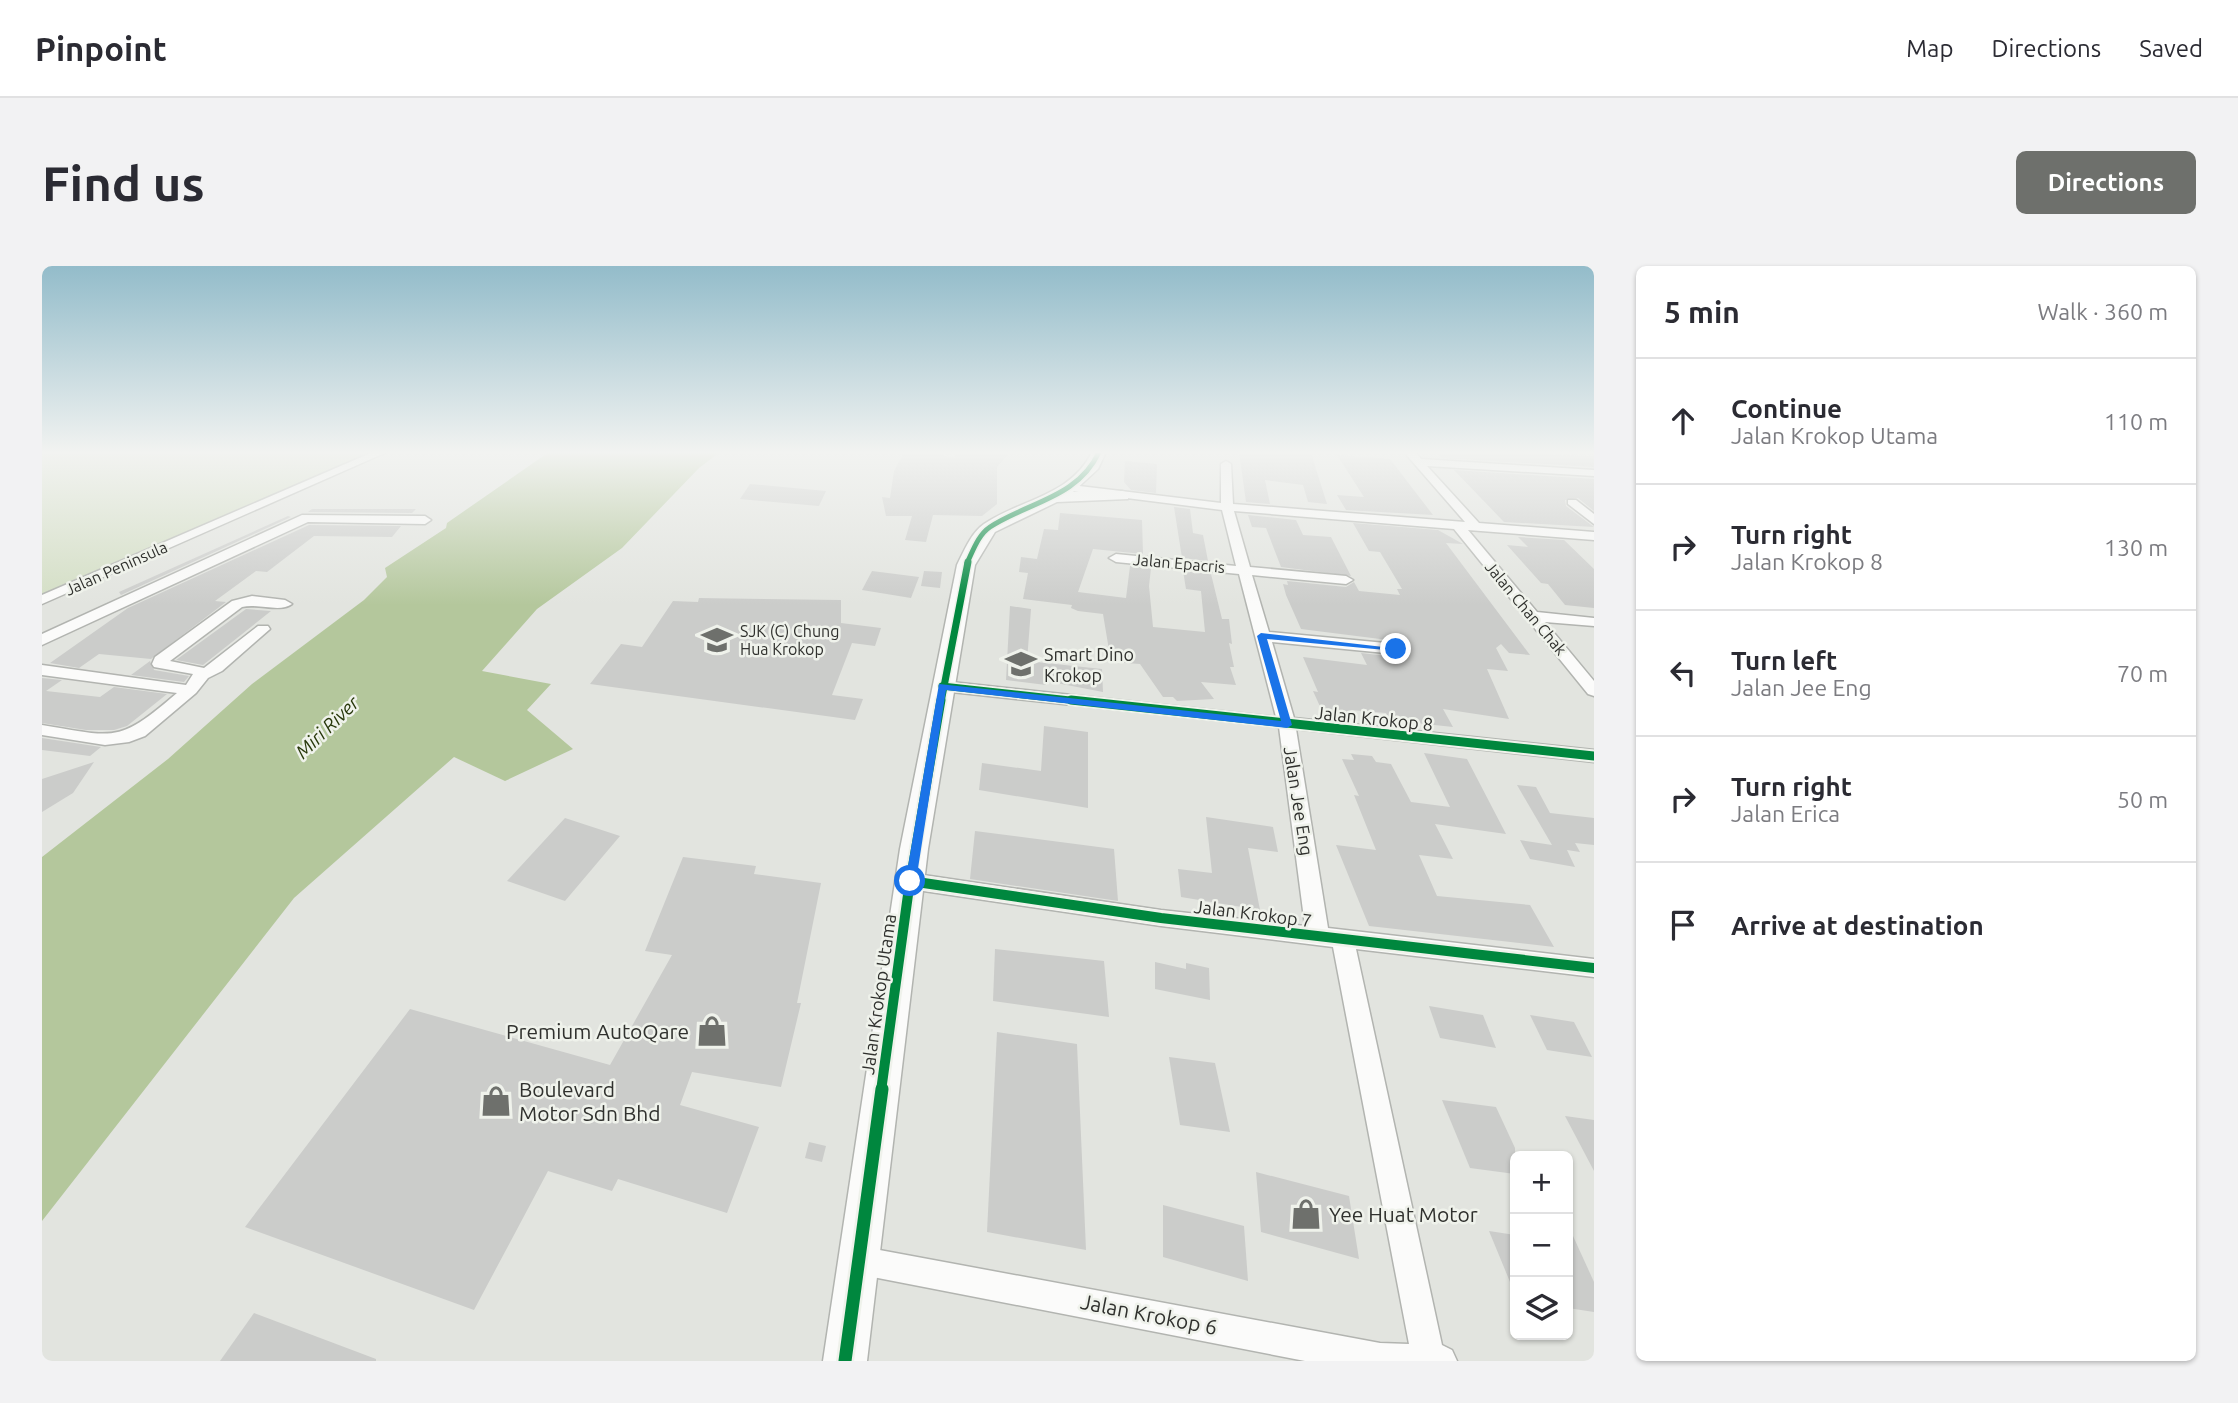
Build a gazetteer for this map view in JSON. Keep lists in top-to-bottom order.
{
  "streets": {
    "street": [
      "Jalan Epacris",
      "Jalan Peninsula",
      "Jalan Chan Chak",
      "Jalan Krokop 8",
      "Jalan Jee Eng",
      "Jalan Krokop 7",
      "Jalan Krokop Utama",
      "Jalan Krokop 6"
    ]
  },
  "crossings": [
    ["Jalan Epacris", "Jalan Jee Eng"],
    ["Jalan Krokop 8", "Jalan Jee Eng"],
    ["Jalan Krokop 8", "Jalan Krokop Utama"],
    ["Jalan Jee Eng", "Jalan Krokop 7"],
    ["Jalan Jee Eng", "Jalan Krokop 6"],
    ["Jalan Krokop 7", "Jalan Krokop Utama"],
    ["Jalan Krokop Utama", "Jalan Krokop 6"]
  ],
  "water": ["Miri River"],
  "places": {
    "school or university": ["SJK (C) Chung Hua Krokop", "Smart Dino Krokop"],
    "shop": ["Premium AutoQare", "Boulevard Motor Sdn Bhd", "Yee Huat Motor"]
  },
  "page": {
    "header": "Pinpoint",
    "nav": ["Map", "Directions", "Saved"],
    "buttons": "Directions",
    "title": "Find us",
    "heading": ["5 min", "Walk · 360 m"],
    "list": [
      ["Continue", "Jalan Krokop Utama", "110 m"],
      ["Turn right", "Jalan Krokop 8", "130 m"],
      ["Turn left", "Jalan Jee Eng", "70 m"],
      ["Turn right", "Jalan Erica", "50 m"],
      "Arrive at destination"
    ],
    "map_buttons": ["+", "−"]
  }
}
